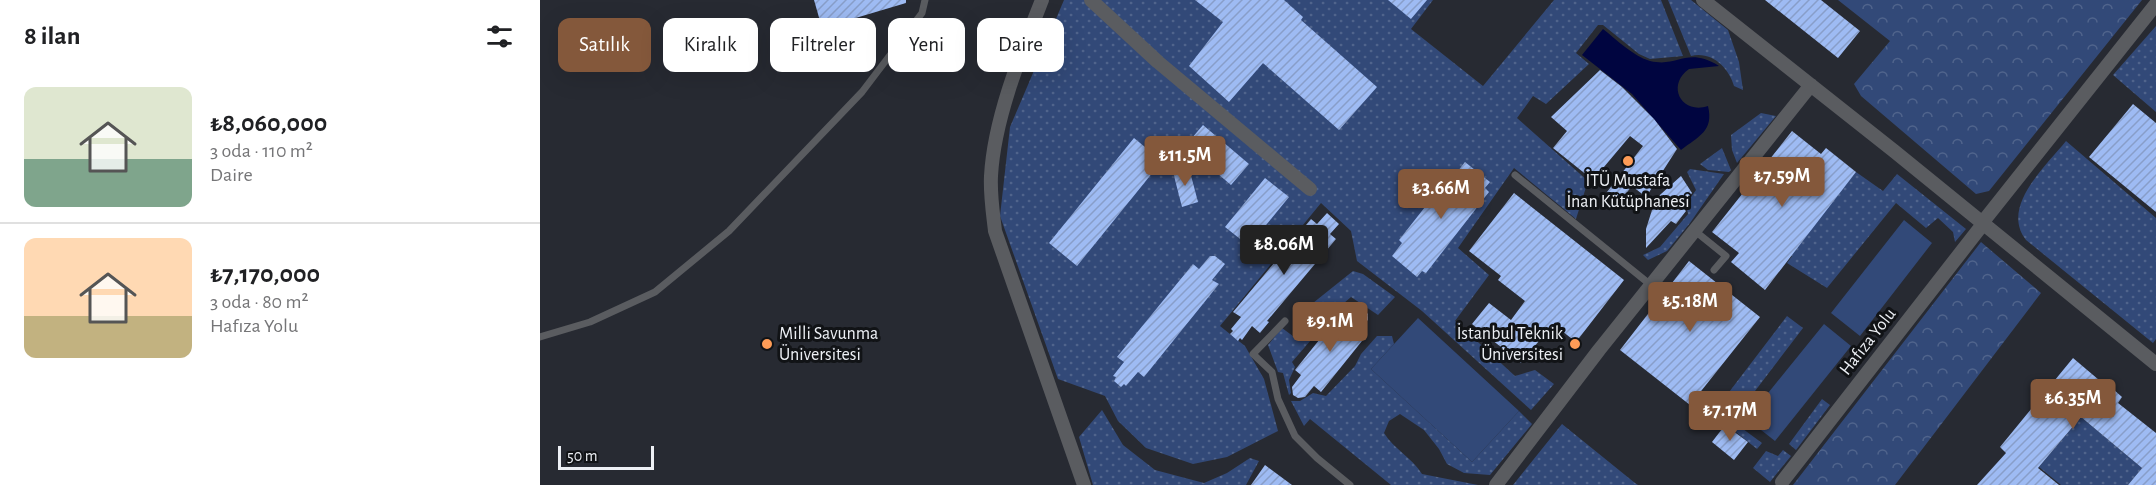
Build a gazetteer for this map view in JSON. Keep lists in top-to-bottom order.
{
  "streets": {
    "street": ["Hafıza Yolu"]
  },
  "places": ["İTÜ Mustafa İnan Kütüphanesi", "Milli Savunma Üniversitesi", "İstanbul Teknik Üniversitesi"],
  "scale_bar": "50 m",
  "page": {
    "heading": "8 ilan",
    "chip": [
      "Satılık",
      "Kiralık",
      "Filtreler",
      "Yeni",
      "Daire"
    ],
    "list": [
      {
        "name": "₺8,060,000",
        "note": "3 oda · 110 m² · Daire"
      },
      {
        "name": "₺7,170,000",
        "note": "3 oda · 80 m² · Hafıza Yolu"
      }
    ],
    "price": [
      "₺11.5M",
      "₺7.59M",
      "₺3.66M",
      "₺8.06M",
      "₺5.18M",
      "₺9.1M",
      "₺6.35M",
      "₺7.17M"
    ],
    "scale": "50 m"
  }
}
